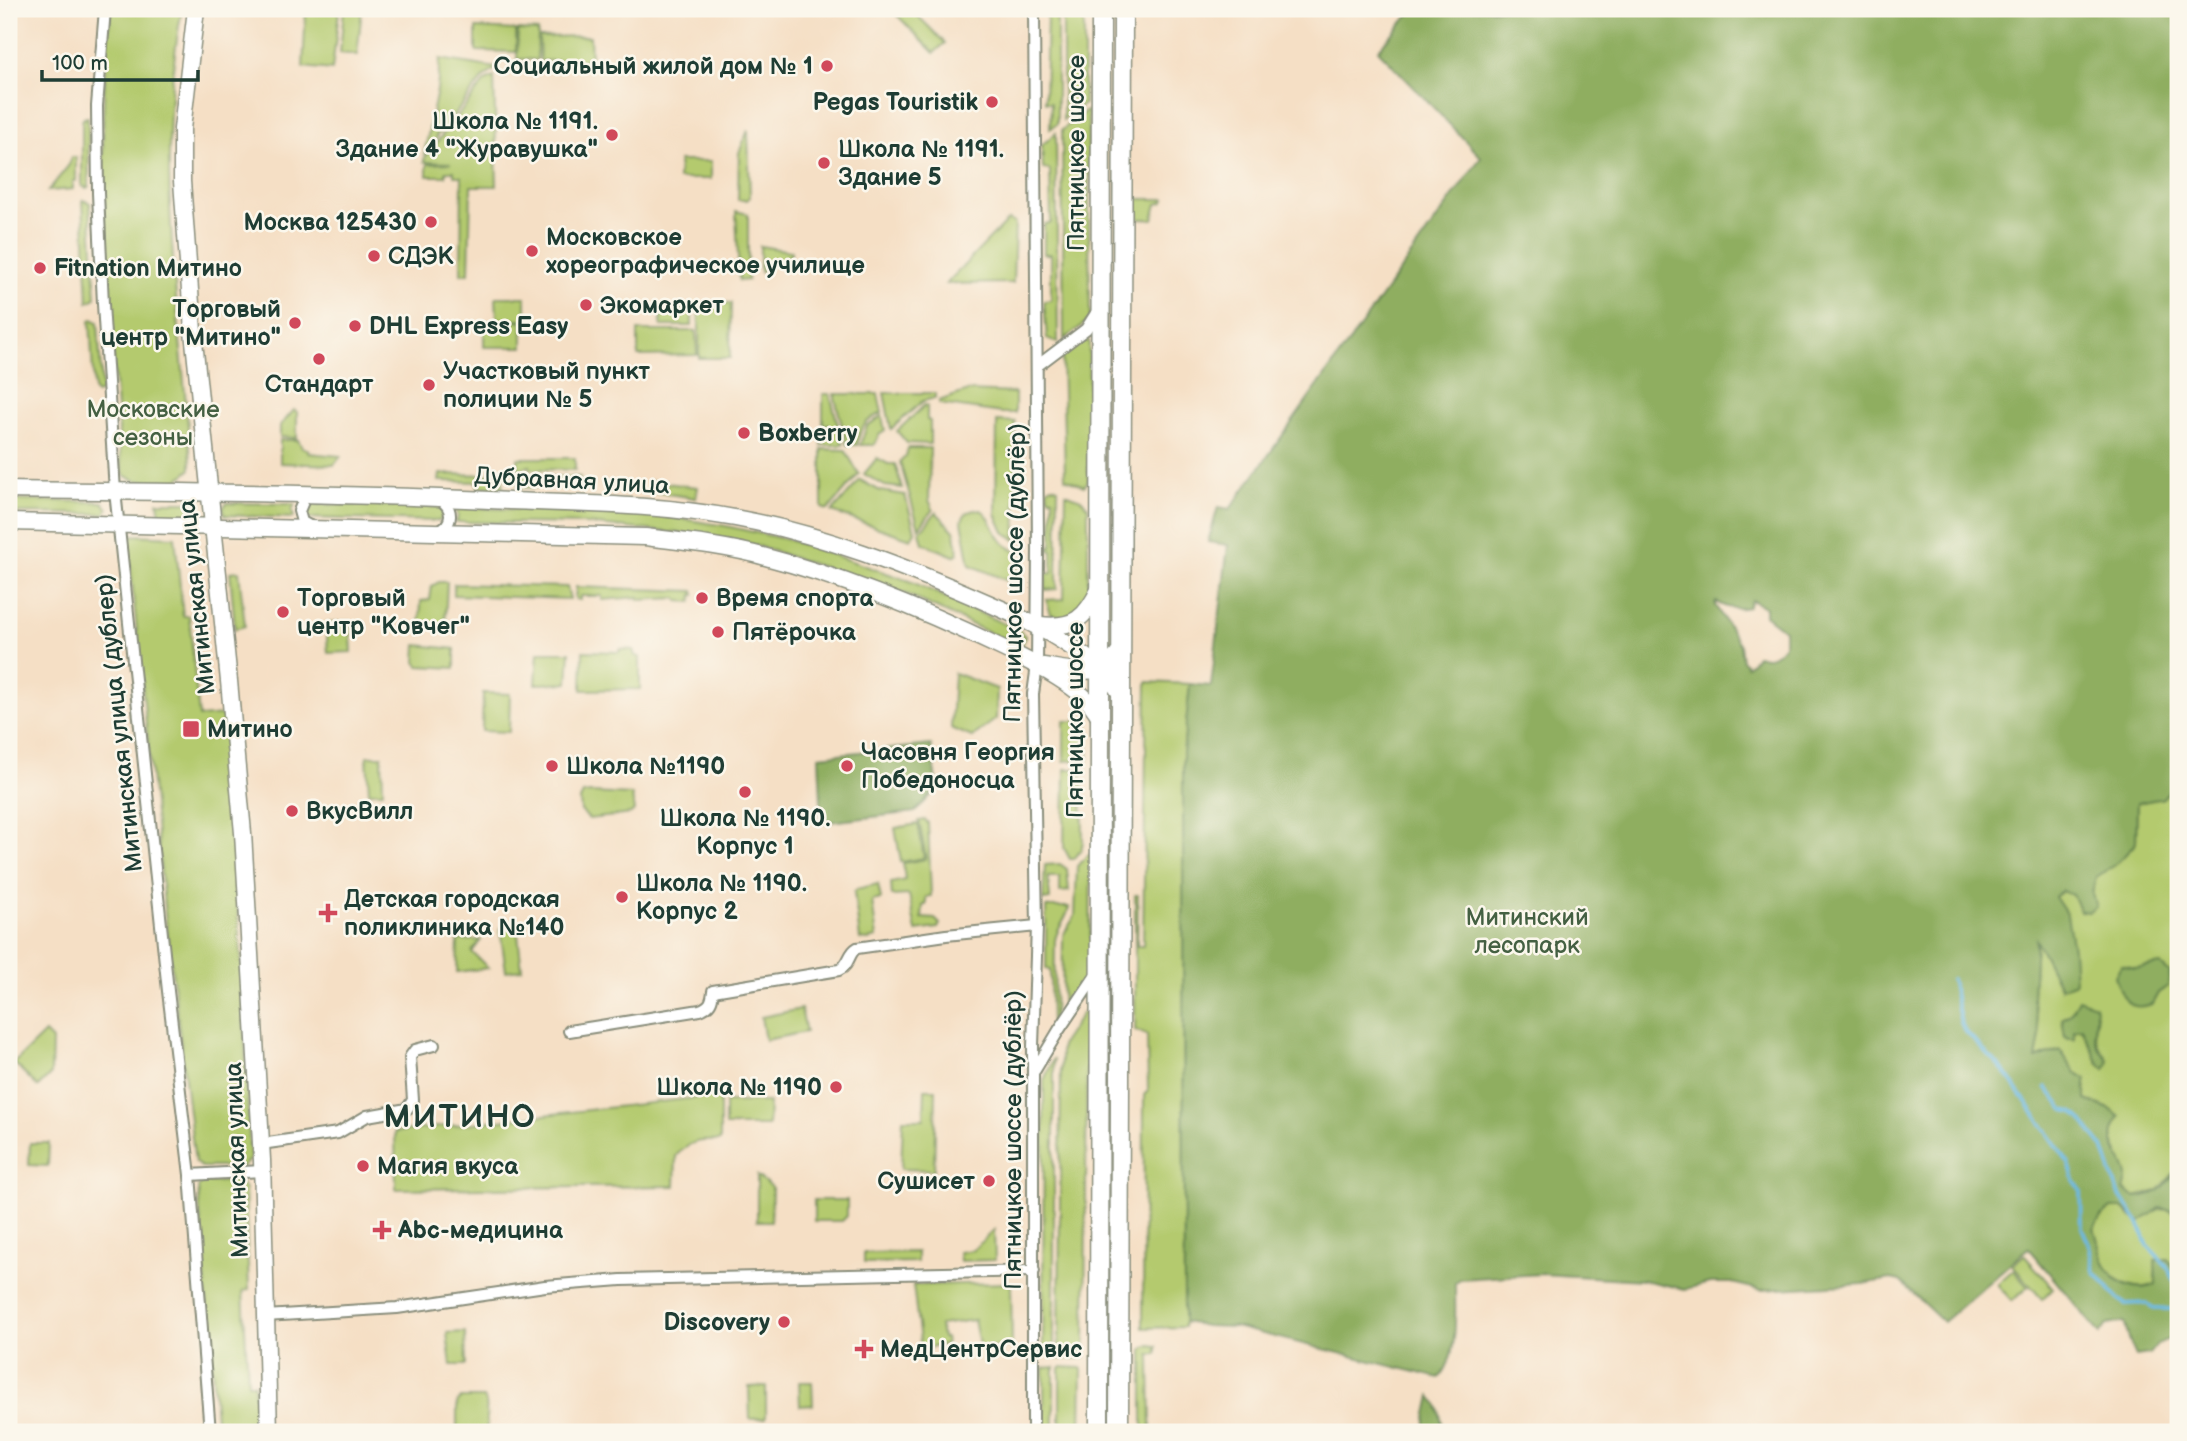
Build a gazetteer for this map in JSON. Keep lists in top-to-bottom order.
{
  "streets": {
    "main road": ["Пятницкое шоссе", "Дубравная улица", "Митинская улица"],
    "street": ["Пятницкое шоссе (дублёр)", "Митинская улица (дублер)"]
  },
  "crossings": [
    ["Пятницкое шоссе", "Дубравная улица"],
    ["Дубравная улица", "Пятницкое шоссе (дублёр)"],
    ["Дубравная улица", "Митинская улица"],
    ["Дубравная улица", "Митинская улица (дублер)"]
  ],
  "districts": ["МИТИНО"],
  "parks": ["Московские сезоны", "Митинский лесопарк"],
  "places": {
    "other": [
      "Социальный жилой дом № 1",
      "Pegas Touristik",
      "Школа № 1191. Здание 4 \"Журавушка\"",
      "Школа № 1191. Здание 5",
      "Москва 125430",
      "Московское хореографическое училище",
      "СДЭК",
      "Fitnation Митино",
      "Экомаркет",
      "Торговый центр \"Митино\"",
      "DHL Express Easy",
      "Стандарт",
      "Участковый пункт полиции № 5",
      "Boxberry",
      "Время спорта",
      "Торговый центр \"Ковчег\"",
      "Пятёрочка",
      "Школа №1190",
      "Часовня Георгия Победоносца",
      "Школа № 1190. Корпус 1",
      "ВкусВилл",
      "Школа № 1190. Корпус 2",
      "Школа № 1190",
      "Магия вкуса",
      "Сушисет",
      "Discovery"
    ],
    "transit": ["Митино"],
    "health": ["Детская городская поликлиника №140", "Abc-медицина", "МедЦентрСервис"]
  },
  "scale_bar": "100 m"
}
